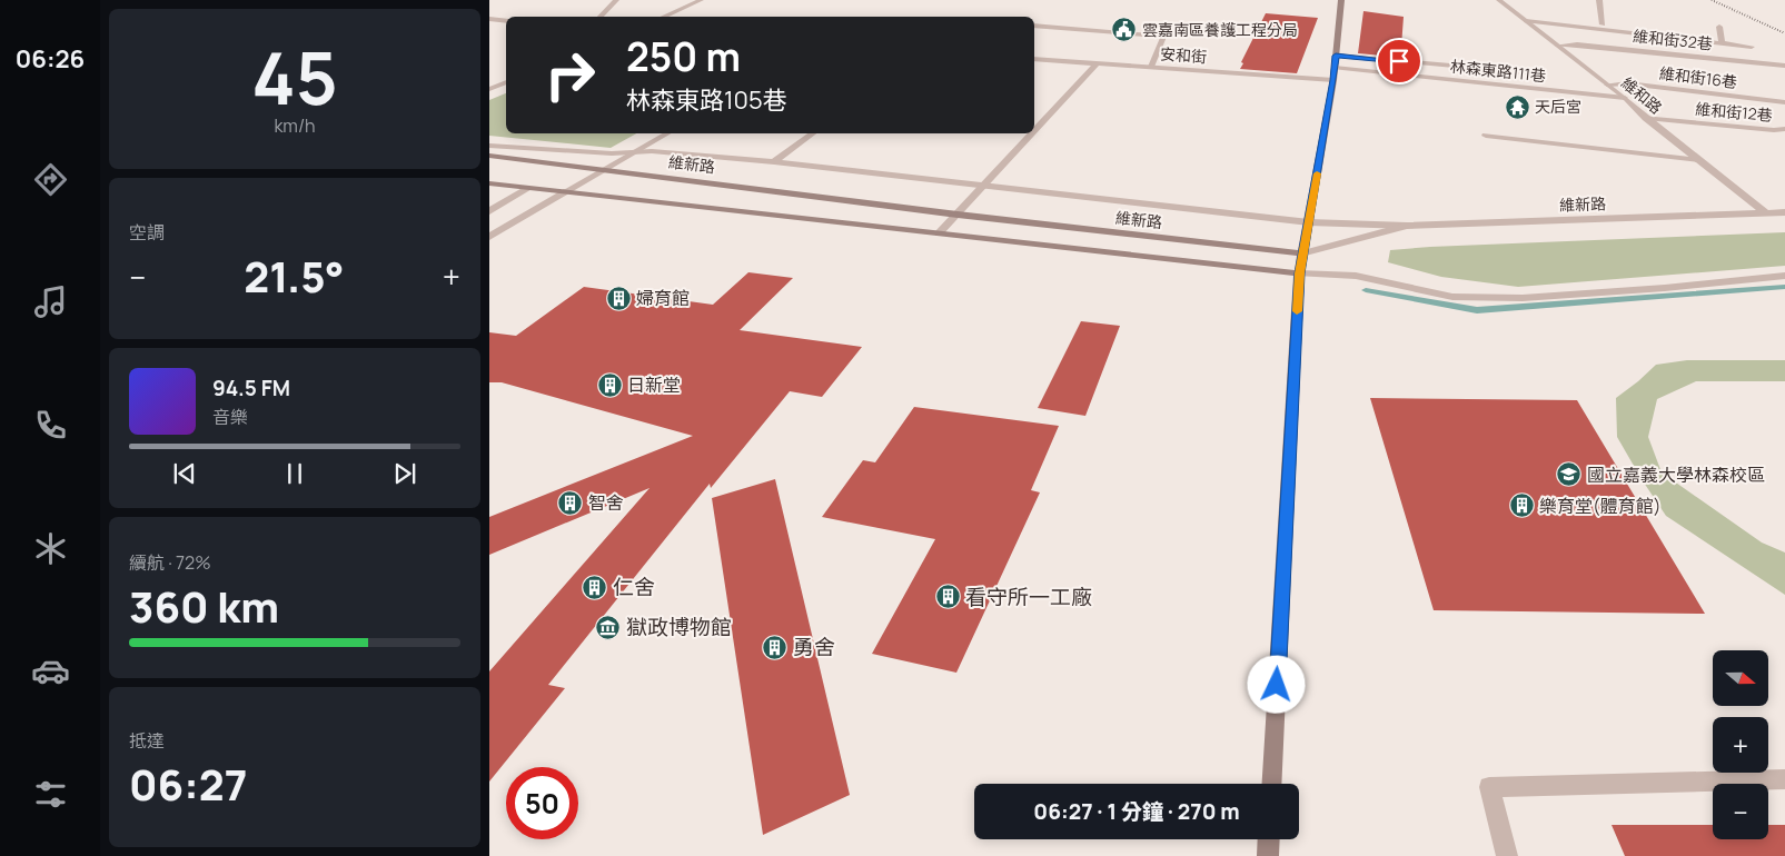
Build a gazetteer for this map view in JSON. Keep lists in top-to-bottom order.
{
  "streets": {
    "street": [
      "維和街32巷",
      "安和街",
      "林森東路111巷",
      "維和街16巷",
      "維和路",
      "維和街12巷",
      "維新路"
    ]
  },
  "crossings": [
    ["維和街32巷", "維和路"],
    ["林森東路111巷", "維和路"],
    ["維和街16巷", "維和路"],
    ["維和路", "維和街12巷"],
    ["維和路", "維新路"]
  ],
  "places": {
    "public building": ["雲嘉南區養護工程分局"],
    "temple": ["天后宮"],
    "building": [
      "婦育館",
      "日新堂",
      "智舍",
      "樂育堂(體育館)",
      "仁舍",
      "看守所一工廠",
      "勇舍"
    ],
    "school or university": ["國立嘉義大學林森校區"],
    "museum": ["獄政博物館"]
  },
  "north": "right",
  "page": {
    "tabs": "06:26",
    "tile": [
      ["45", "km/h"],
      "空調",
      ["續航 · 72%", "360 km"],
      ["抵達", "06:27"]
    ],
    "turn": ["250 m", "林森東路105巷"],
    "heat": ["−", "21.5°", "+"],
    "song": ["94.5 FM", "音樂"],
    "map_buttons": ["+", "−"],
    "limit": "50",
    "trip": "06:27 · 1 分鐘 · 270 m"
  }
}
